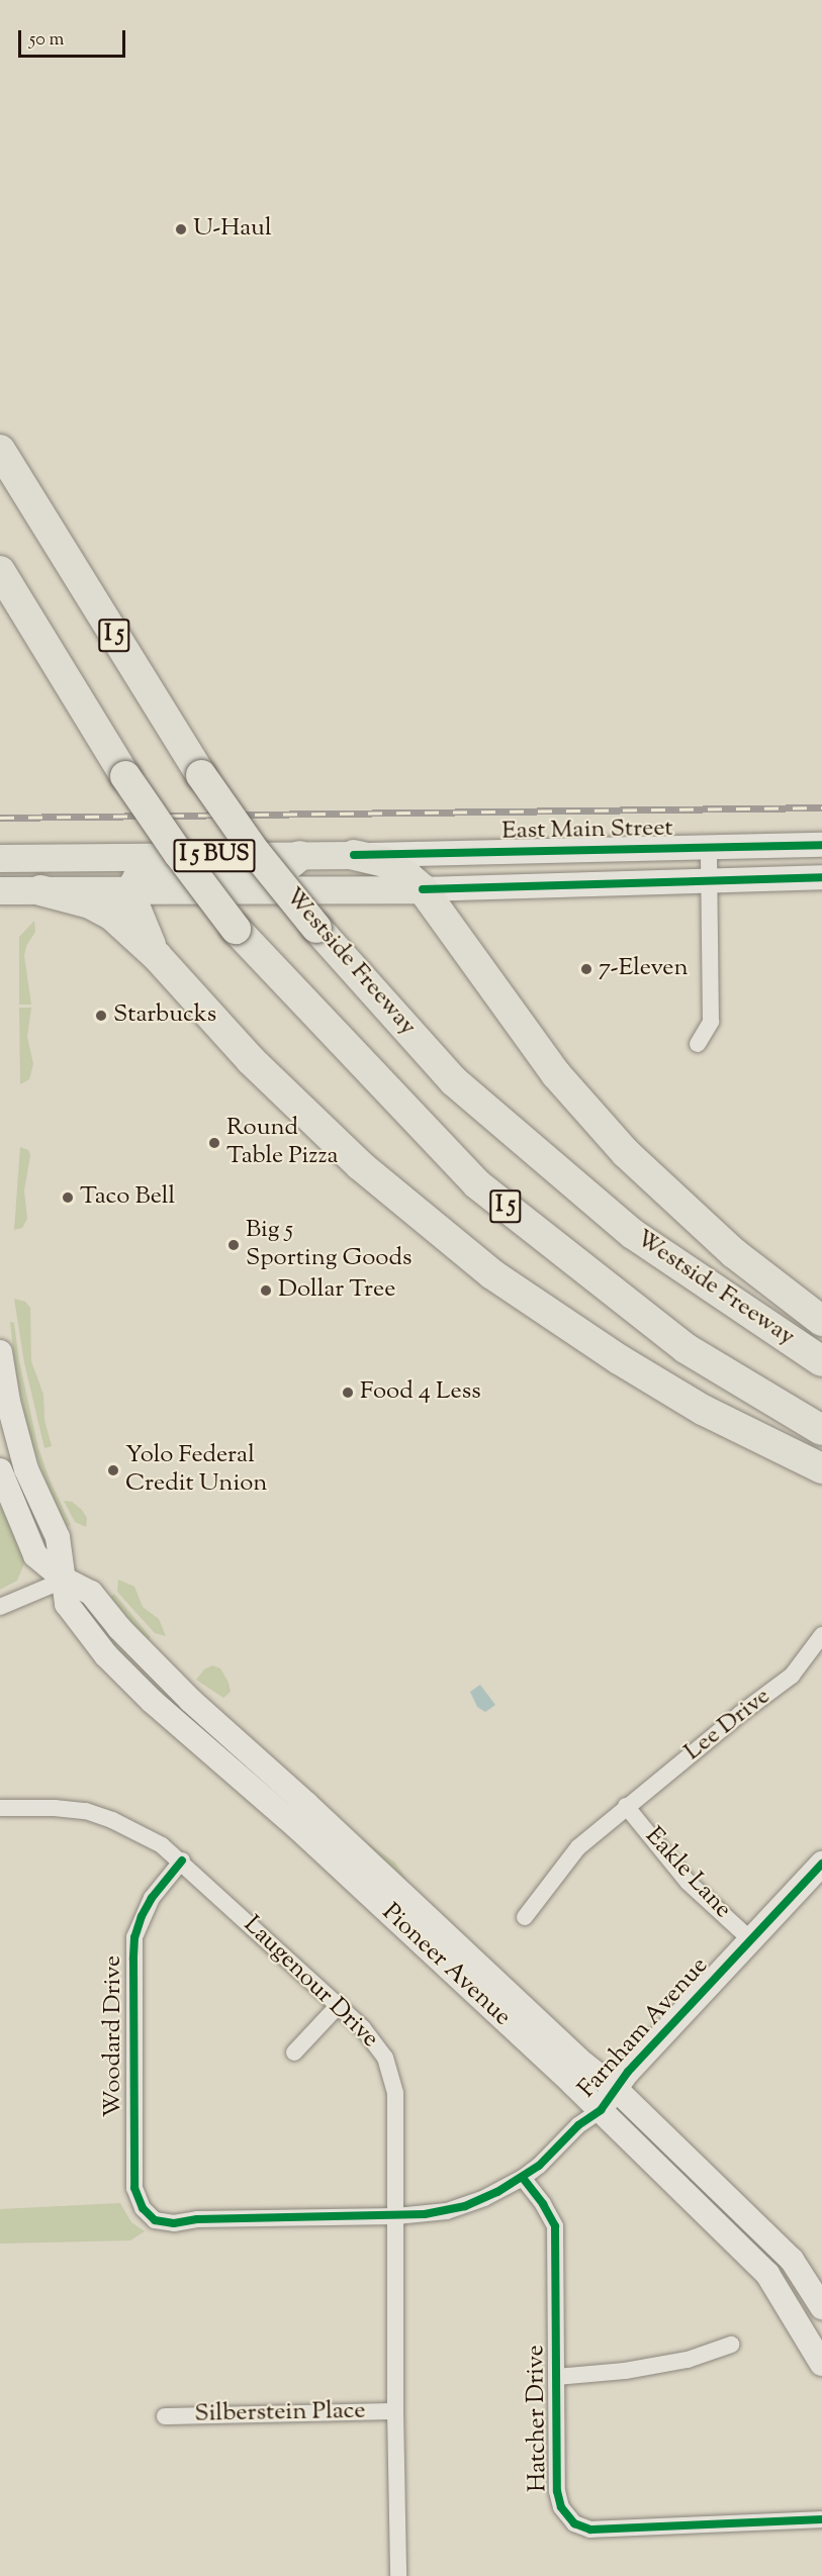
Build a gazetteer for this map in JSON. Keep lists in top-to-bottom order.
{
  "streets": {
    "highway": ["I 5", "Westside Freeway"],
    "main road": [
      "East Main Street",
      "I 5 BUS",
      "Pioneer Avenue",
      "Farnham Avenue"
    ],
    "street": [
      "Lee Drive",
      "Eakle Lane",
      "Laugenour Drive",
      "Woodard Drive",
      "Silberstein Place",
      "Hatcher Drive"
    ]
  },
  "crossings": [
    ["Lee Drive", "Eakle Lane"],
    ["Eakle Lane", "Farnham Avenue"],
    ["Pioneer Avenue", "Farnham Avenue"],
    ["Laugenour Drive", "Farnham Avenue"],
    ["Laugenour Drive", "Woodard Drive"],
    ["Laugenour Drive", "Silberstein Place"],
    ["Farnham Avenue", "Woodard Drive"],
    ["Farnham Avenue", "Hatcher Drive"]
  ],
  "places": [
    "U-Haul",
    "7-Eleven",
    "Starbucks",
    "Round Table Pizza",
    "Taco Bell",
    "Big 5 Sporting Goods",
    "Dollar Tree",
    "Food 4 Less",
    "Yolo Federal Credit Union"
  ],
  "scale_bar": "50 m"
}
